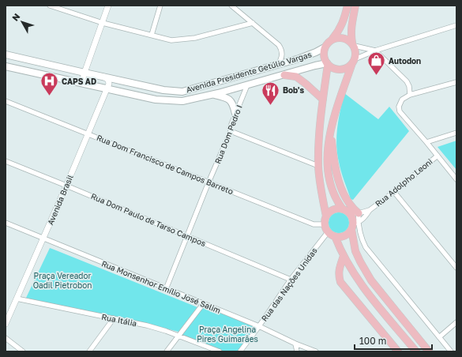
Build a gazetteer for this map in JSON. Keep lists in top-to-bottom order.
{
  "streets": {
    "main road": ["Avenida Presidente Getúlio Vargas"],
    "street": [
      "Rua Dom Pedro I",
      "Rua Dom Francisco de Campos Barreto",
      "Rua Adolpho Leoni",
      "Avenida Brasil",
      "Rua Dom Paulo de Tarso Campos",
      "Rua das Nações Unidas",
      "Rua Monsenhor Emílio José Salim",
      "Rua Itália"
    ]
  },
  "crossings": [
    ["Avenida Presidente Getúlio Vargas", "Rua Dom Pedro I"],
    ["Avenida Presidente Getúlio Vargas", "Avenida Brasil"],
    ["Rua Dom Pedro I", "Rua Dom Francisco de Campos Barreto"],
    ["Rua Dom Pedro I", "Rua Dom Paulo de Tarso Campos"],
    ["Rua Dom Pedro I", "Rua Monsenhor Emílio José Salim"],
    ["Rua Dom Francisco de Campos Barreto", "Rua Adolpho Leoni"],
    ["Rua Dom Francisco de Campos Barreto", "Avenida Brasil"],
    ["Rua Dom Francisco de Campos Barreto", "Rua das Nações Unidas"],
    ["Rua Adolpho Leoni", "Rua das Nações Unidas"],
    ["Avenida Brasil", "Rua Dom Paulo de Tarso Campos"],
    ["Avenida Brasil", "Rua Monsenhor Emílio José Salim"],
    ["Avenida Brasil", "Rua Itália"],
    ["Rua Dom Paulo de Tarso Campos", "Rua das Nações Unidas"],
    ["Rua das Nações Unidas", "Rua Monsenhor Emílio José Salim"]
  ],
  "parks": ["Praça Vereador Oadil Pietrobon", "Praça Angelina Pires Guimarães"],
  "places": {
    "shop": ["Autodon"],
    "hospital": ["CAPS AD"],
    "restaurant": ["Bob's"]
  },
  "scale_bar": "100 m",
  "north": "top left"
}
